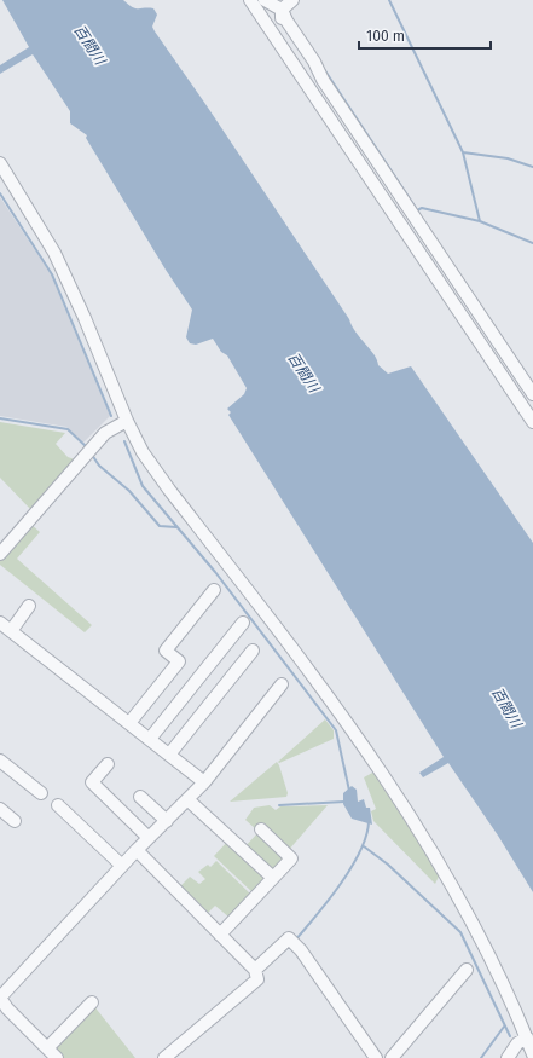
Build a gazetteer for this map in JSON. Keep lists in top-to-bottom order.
{
  "water": ["百間川"],
  "scale_bar": "100 m"
}
